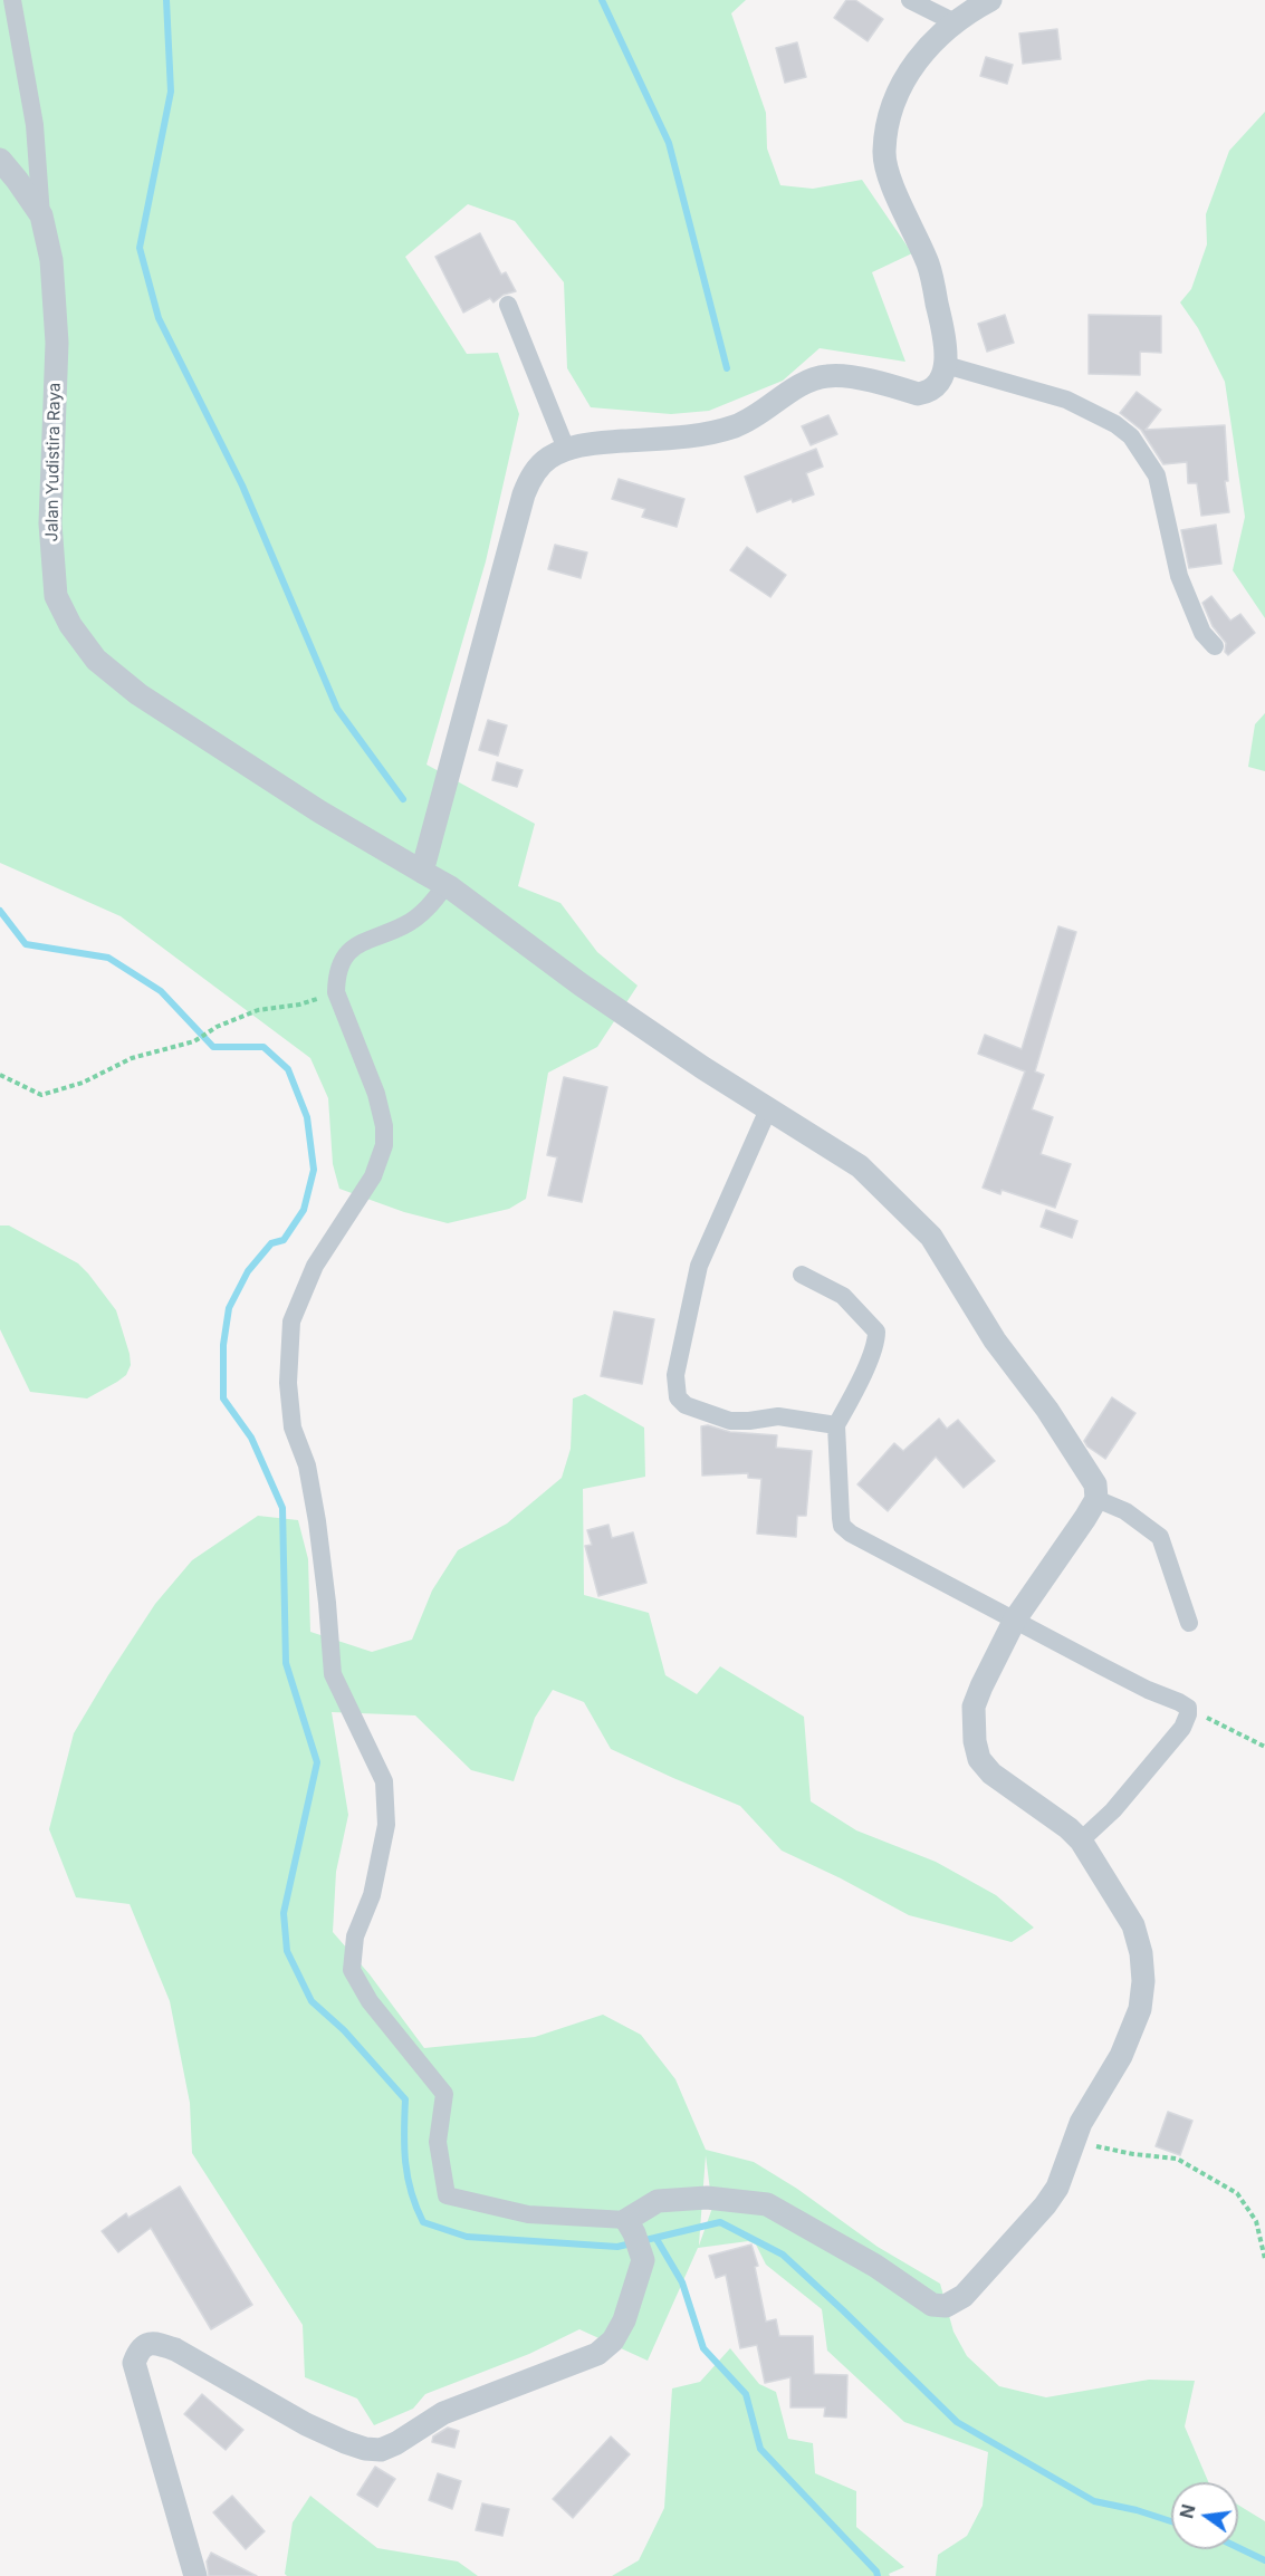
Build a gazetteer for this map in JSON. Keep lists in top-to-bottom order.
{
  "streets": {
    "street": ["Jalan Yudistira Raya"]
  },
  "north": "left"
}
